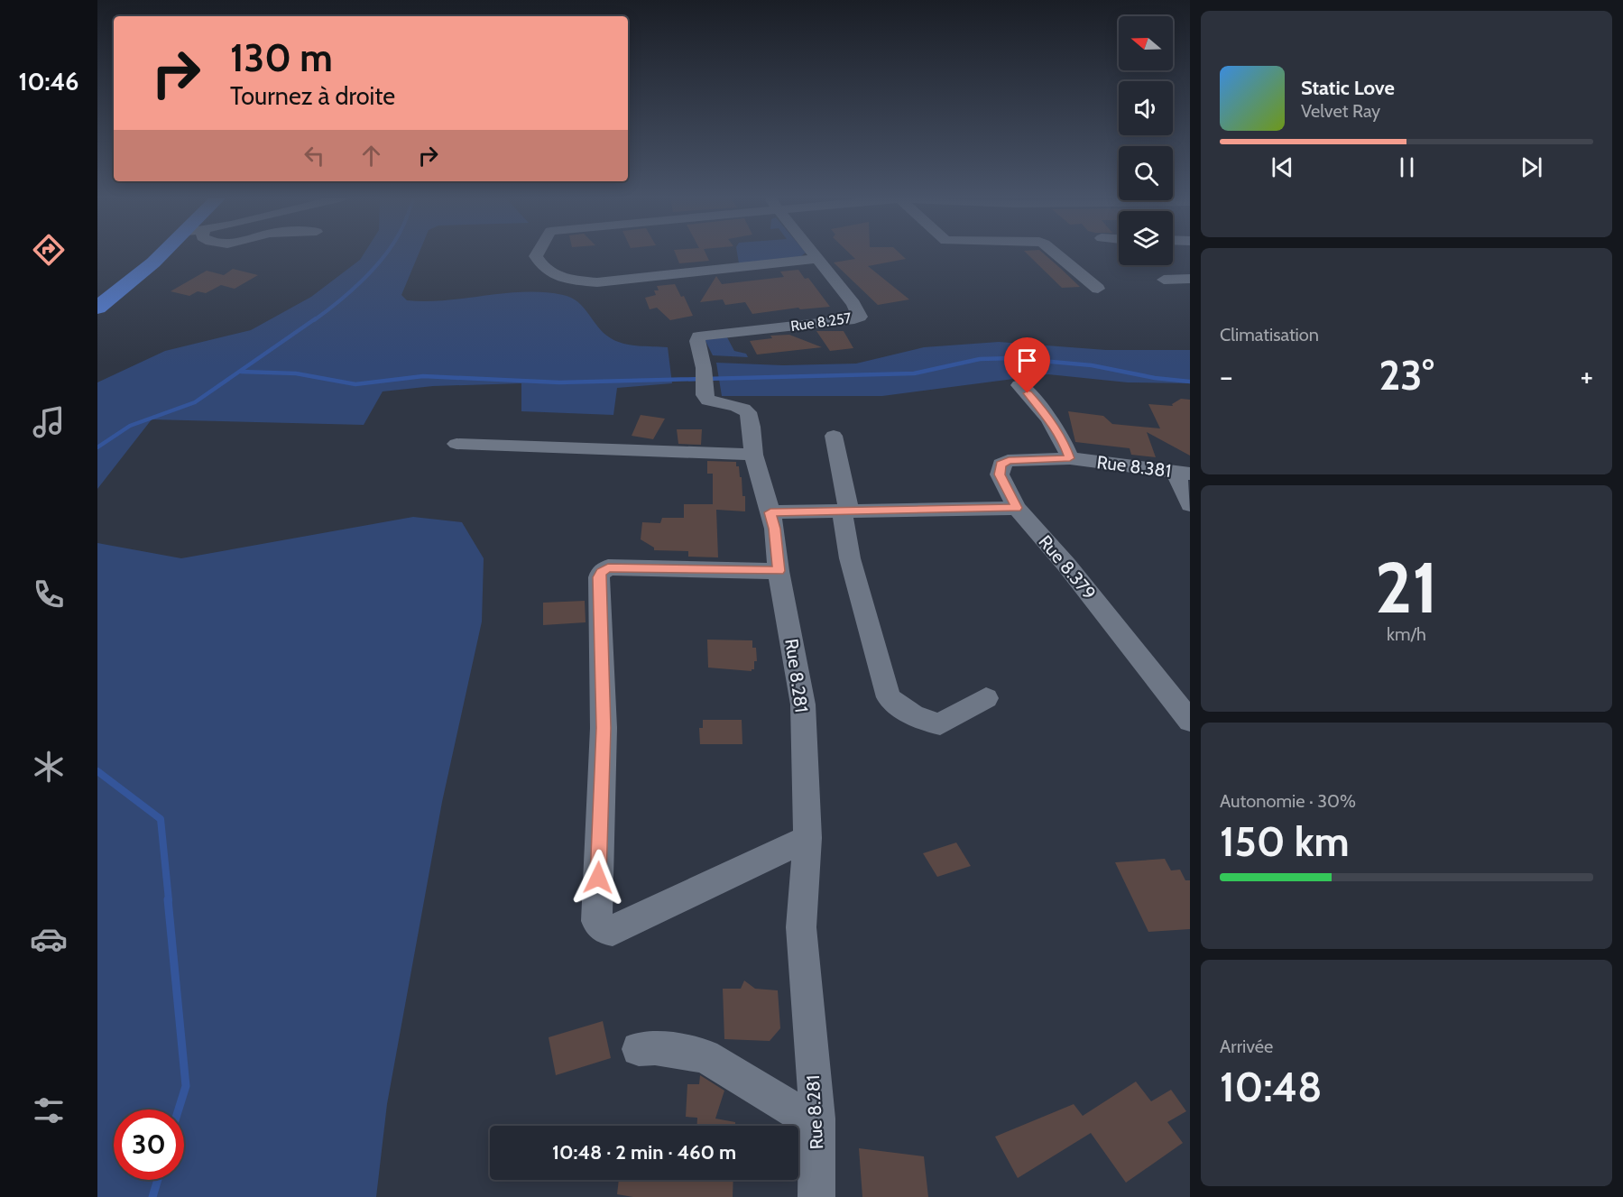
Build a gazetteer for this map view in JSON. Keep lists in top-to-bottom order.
{
  "streets": {
    "street": [
      "Rue 8.257",
      "Rue 8.381",
      "Rue 8.379",
      "Rue 8.281"
    ]
  },
  "crossings": [
    ["Rue 8.257", "Rue 8.281"],
    ["Rue 8.381", "Rue 8.379"]
  ],
  "north": "left",
  "page": {
    "tabs": "10:46",
    "turn": ["130 m", "Tournez à droite"],
    "song": ["Static Love", "Velvet Ray"],
    "tile": [
      "Climatisation",
      ["21", "km/h"],
      ["Autonomie · 30%", "150 km"],
      ["Arrivée", "10:48"]
    ],
    "heat": ["−", "23°", "+"],
    "limit": "30",
    "trip": "10:48 · 2 min · 460 m"
  }
}
